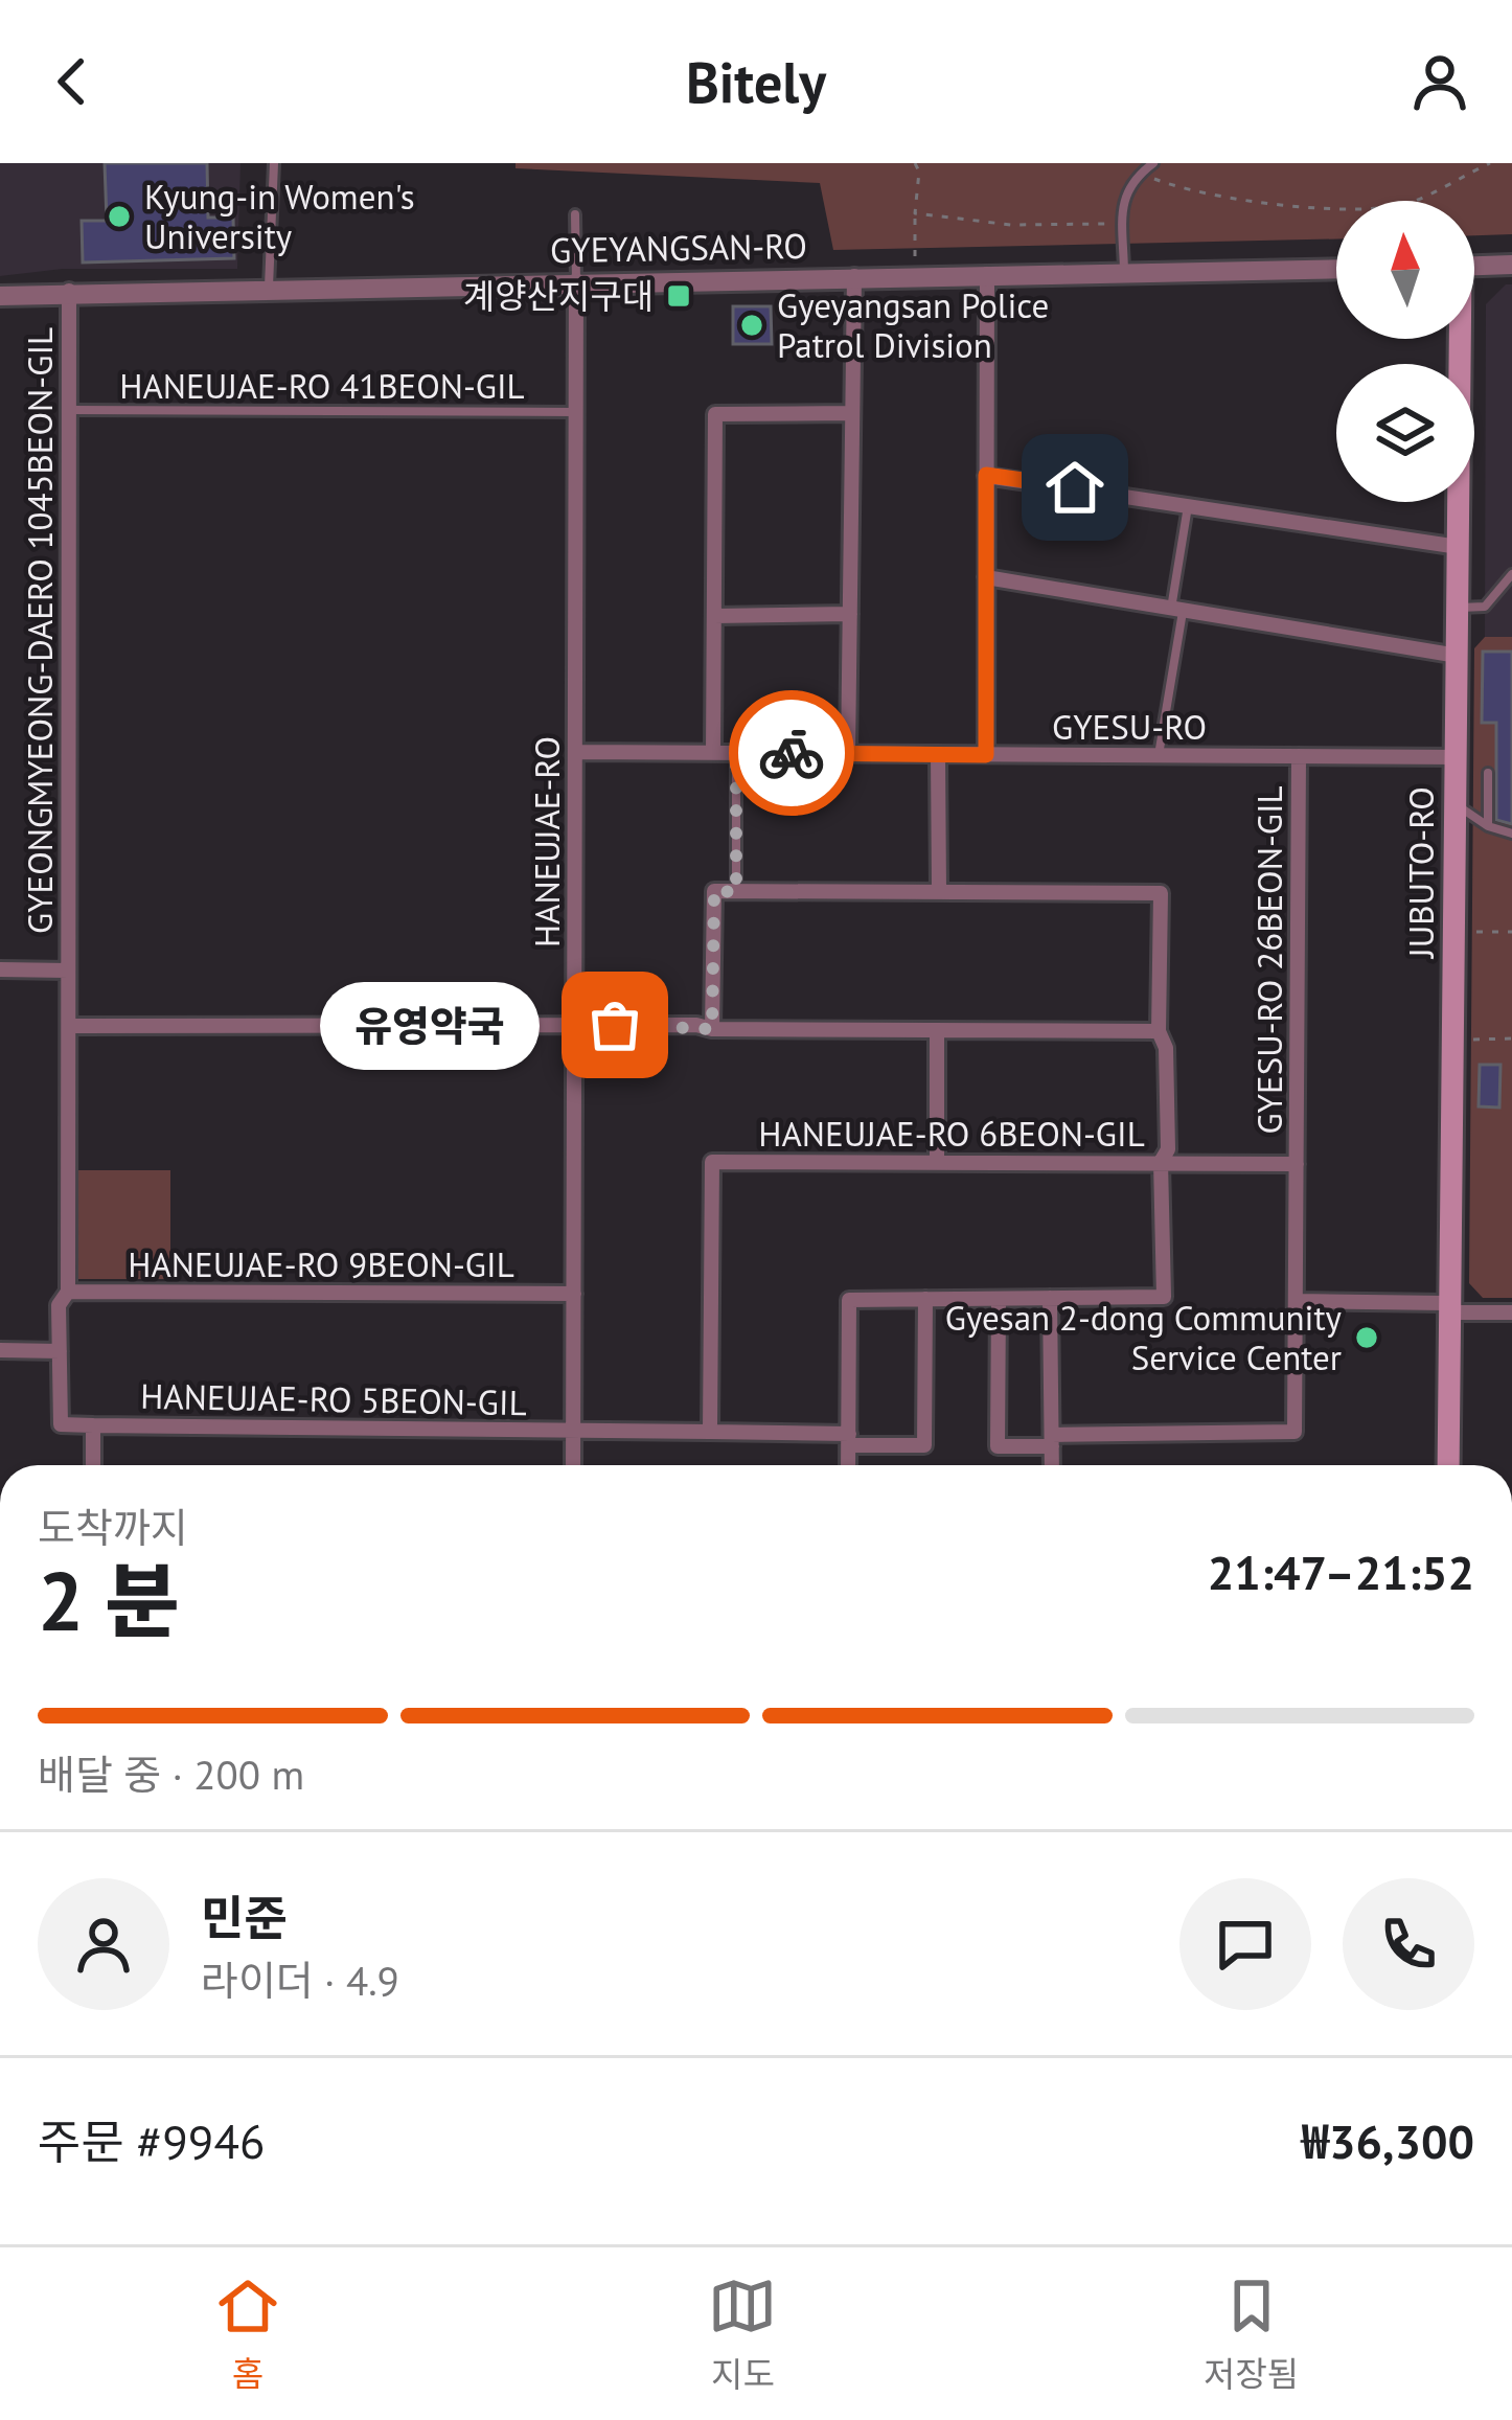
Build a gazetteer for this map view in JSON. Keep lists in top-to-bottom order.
{
  "streets": {
    "main road": ["JUBUTO-RO"],
    "street": [
      "GYEYANGSAN-RO",
      "GYEONGMYEONG-DAERO 1045BEON-GIL",
      "GYESU-RO",
      "HANEUJAE-RO",
      "GYESU-RO 26BEON-GIL",
      "HANEUJAE-RO 6BEON-GIL",
      "HANEUJAE-RO 9BEON-GIL",
      "HANEUJAE-RO 5BEON-GIL"
    ],
    "lane": ["HANEUJAE-RO 41BEON-GIL"]
  },
  "crossings": [
    ["GYEYANGSAN-RO", "GYEONGMYEONG-DAERO 1045BEON-GIL"],
    ["GYEYANGSAN-RO", "HANEUJAE-RO"],
    ["HANEUJAE-RO 41BEON-GIL", "GYEONGMYEONG-DAERO 1045BEON-GIL"],
    ["HANEUJAE-RO 41BEON-GIL", "HANEUJAE-RO"],
    ["GYEONGMYEONG-DAERO 1045BEON-GIL", "HANEUJAE-RO 9BEON-GIL"],
    ["GYEONGMYEONG-DAERO 1045BEON-GIL", "HANEUJAE-RO 5BEON-GIL"],
    ["GYESU-RO", "HANEUJAE-RO"],
    ["GYESU-RO", "JUBUTO-RO"],
    ["GYESU-RO", "GYESU-RO 26BEON-GIL"],
    ["HANEUJAE-RO", "HANEUJAE-RO 9BEON-GIL"],
    ["HANEUJAE-RO", "HANEUJAE-RO 5BEON-GIL"],
    ["GYESU-RO 26BEON-GIL", "HANEUJAE-RO 6BEON-GIL"]
  ],
  "places": {
    "other": [
      "Kyung-in Women's University",
      "Gyeyangsan Police Patrol Division",
      "유영약국",
      "Gyesan 2-dong Community Service Center"
    ],
    "transit": ["계양산지구대"]
  },
  "north": "top",
  "page": {
    "header": "Bitely",
    "bubble": "유영약국",
    "heading": ["2 분", "도착까지", "21:47–21:52"],
    "panel": [
      "민준",
      "라이더 · 4.9",
      "주문 #9946",
      "₩36,300"
    ],
    "bar": "배달 중 · 200 m",
    "tabs": ["홈", "지도", "저장됨"]
  }
}
